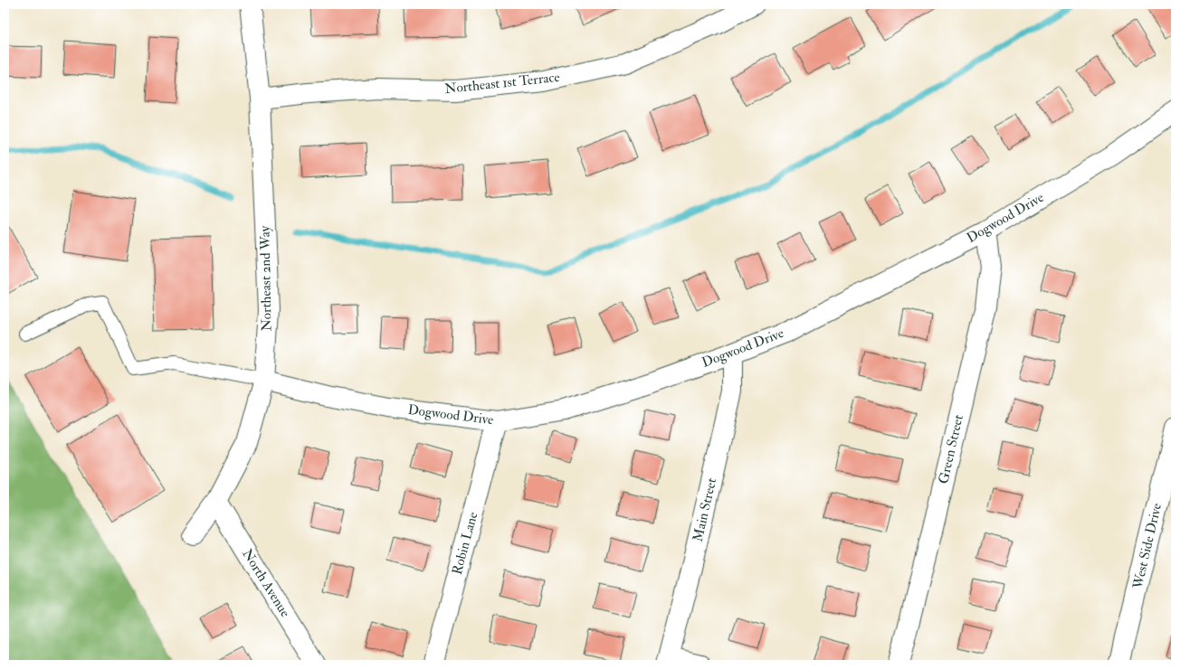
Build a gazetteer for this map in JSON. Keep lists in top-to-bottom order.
{
  "streets": {
    "street": [
      "Northeast 1st Terrace",
      "Dogwood Drive",
      "Northeast 2nd Way",
      "Green Street",
      "Main Street",
      "Robin Lane",
      "West Side Drive",
      "North Avenue"
    ]
  },
  "crossings": [
    ["Northeast 1st Terrace", "Northeast 2nd Way"],
    ["Dogwood Drive", "Northeast 2nd Way"],
    ["Dogwood Drive", "Green Street"],
    ["Dogwood Drive", "Main Street"],
    ["Dogwood Drive", "Robin Lane"],
    ["Northeast 2nd Way", "North Avenue"]
  ]
}
